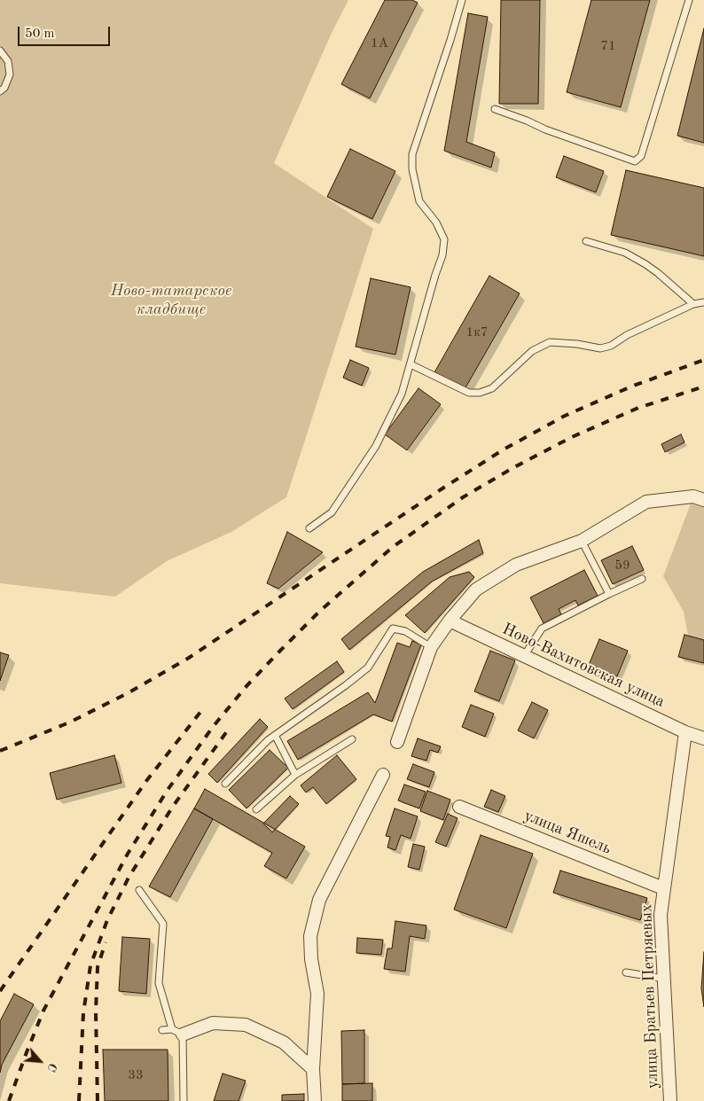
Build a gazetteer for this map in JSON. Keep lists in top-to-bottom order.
{
  "streets": {
    "street": ["Ново-Вахитовская улица", "улица Яшель", "улица Братьев Петряевых"]
  },
  "crossings": [
    ["Ново-Вахитовская улица", "улица Братьев Петряевых"],
    ["улица Яшель", "улица Братьев Петряевых"]
  ],
  "parks": ["Ново-татарское кладбище"],
  "house_numbers": [
    "1А",
    "71",
    "1к7",
    "59",
    "33"
  ],
  "scale_bar": "50 m",
  "north": "bottom right"
}
